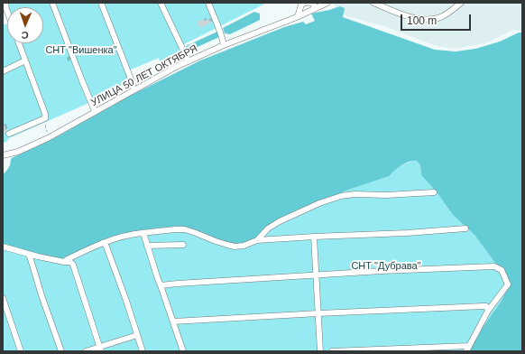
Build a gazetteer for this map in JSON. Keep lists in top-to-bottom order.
{
  "streets": {
    "street": ["УЛИЦА 50 ЛЕТ ОКТЯБРЯ"]
  },
  "parks": ["СНТ \"Вишенка\"", "СНТ \"Дубрава\""],
  "scale_bar": "100 m",
  "north": "bottom"
}
